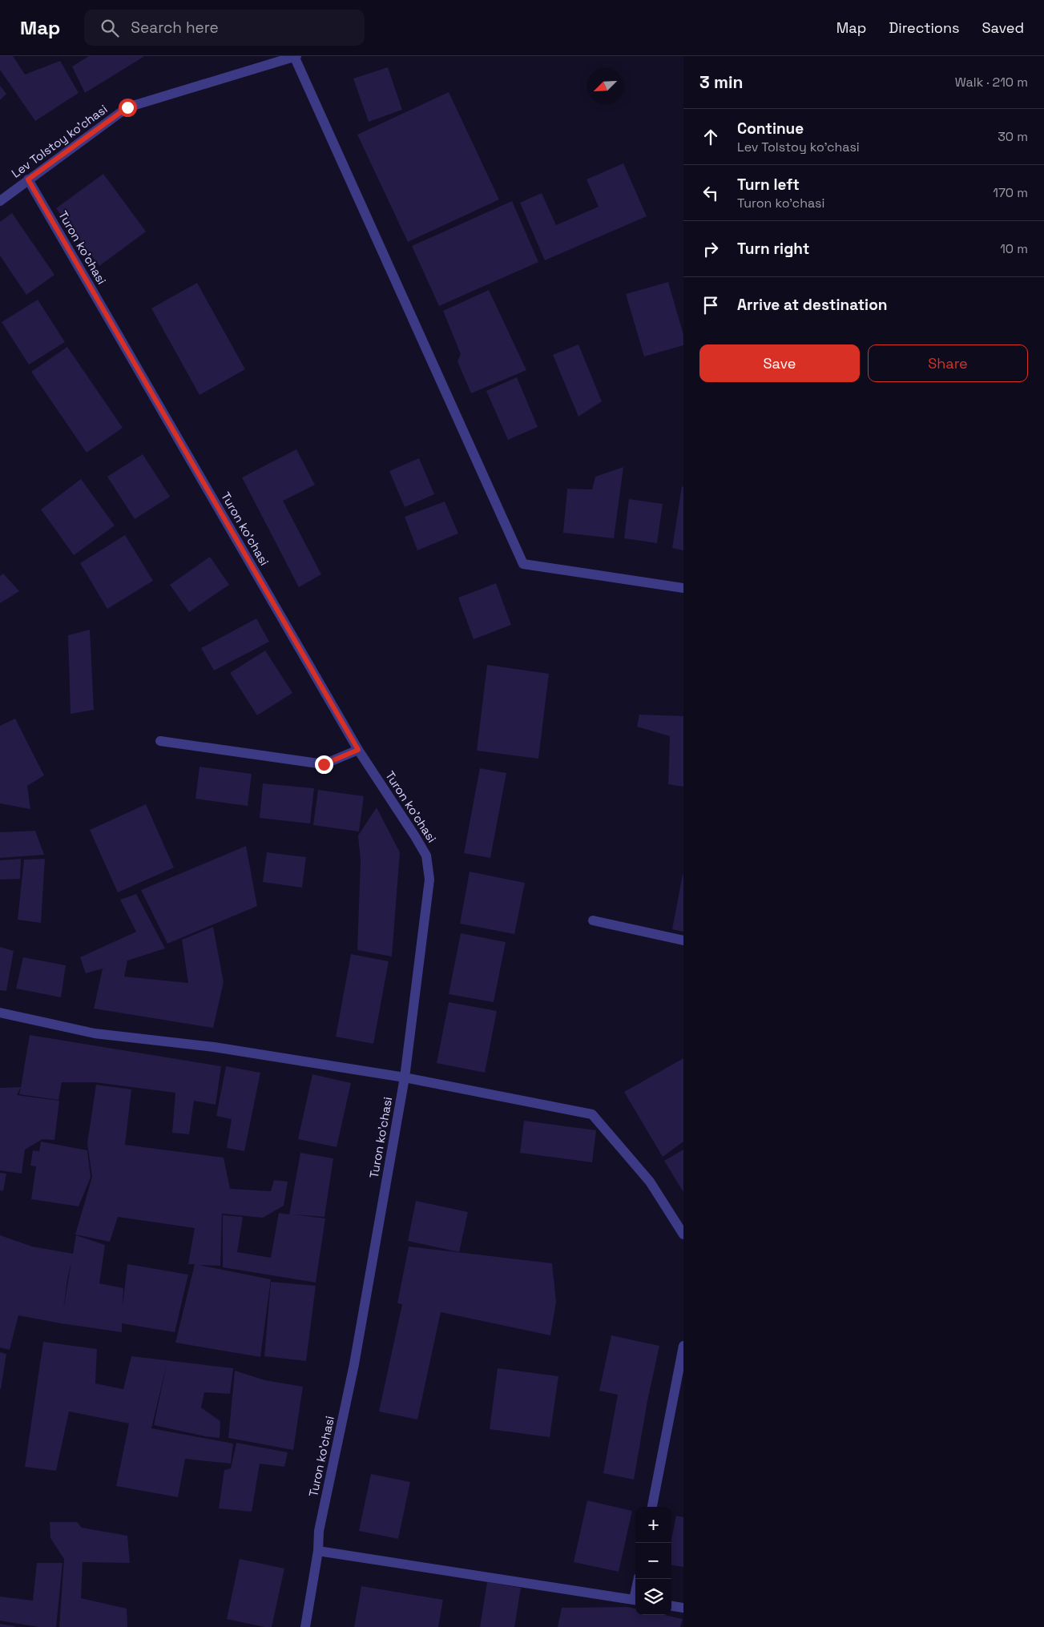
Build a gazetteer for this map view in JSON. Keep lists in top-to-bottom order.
{
  "streets": {
    "street": ["Lev Tolstoy ko'chasi", "Turon ko'chasi"]
  },
  "crossings": [
    ["Lev Tolstoy ko'chasi", "Turon ko'chasi"]
  ],
  "north": "bottom left",
  "page": {
    "header": "Map",
    "search": "Search here",
    "nav": ["Map", "Directions", "Saved"],
    "heading": ["3 min", "Walk · 210 m"],
    "list": [
      ["Continue", "Lev Tolstoy ko'chasi", "30 m"],
      ["Turn left", "Turon ko'chasi", "170 m"],
      ["Turn right", "10 m"],
      "Arrive at destination"
    ],
    "buttons": ["Save", "Share"],
    "map_buttons": ["+", "−"]
  }
}
